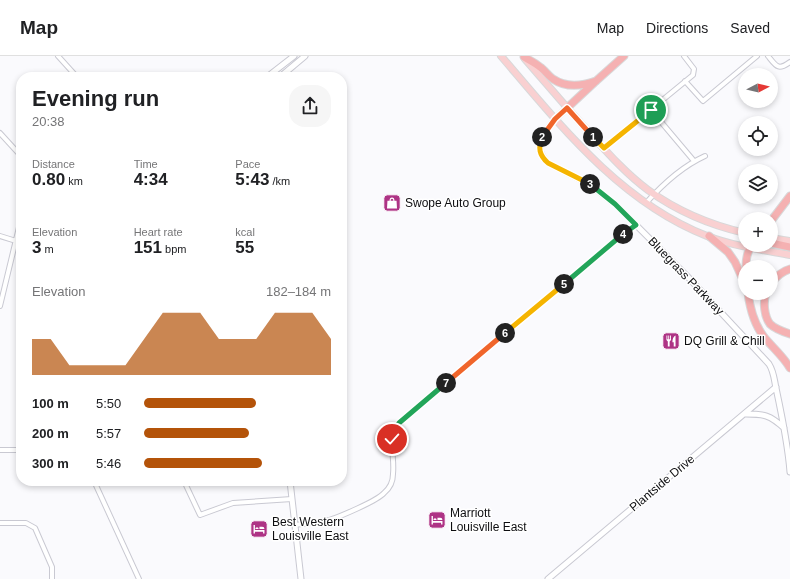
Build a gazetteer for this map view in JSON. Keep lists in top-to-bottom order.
{
  "streets": {
    "street": ["Bluegrass Parkway", "Plantside Drive"]
  },
  "crossings": [
    ["Bluegrass Parkway", "Plantside Drive"]
  ],
  "places": {
    "shop": ["Swope Auto Group"],
    "restaurant": ["DQ Grill & Chill"],
    "hotel": ["Marriott Louisville East", "Best Western Louisville East"]
  },
  "north": "right",
  "page": {
    "header": "Map",
    "nav": ["Map", "Directions", "Saved"],
    "map_buttons": ["+", "−"],
    "heading": ["Evening run", "20:38"],
    "pins": [
      "1",
      "2",
      "3",
      "4",
      "5",
      "6",
      "7"
    ],
    "stats": [
      ["Distance", "0.80 km"],
      ["Time", "4:34"],
      ["Pace", "5:43 /km"],
      ["Elevation", "3 m"],
      ["Heart rate", "151 bpm"],
      ["kcal", "55"]
    ],
    "chart": ["Elevation", "182–184 m"],
    "list": [
      {
        "name": "100 m",
        "note": "5:50"
      },
      {
        "name": "200 m",
        "note": "5:57"
      },
      {
        "name": "300 m",
        "note": "5:46"
      }
    ]
  }
}
